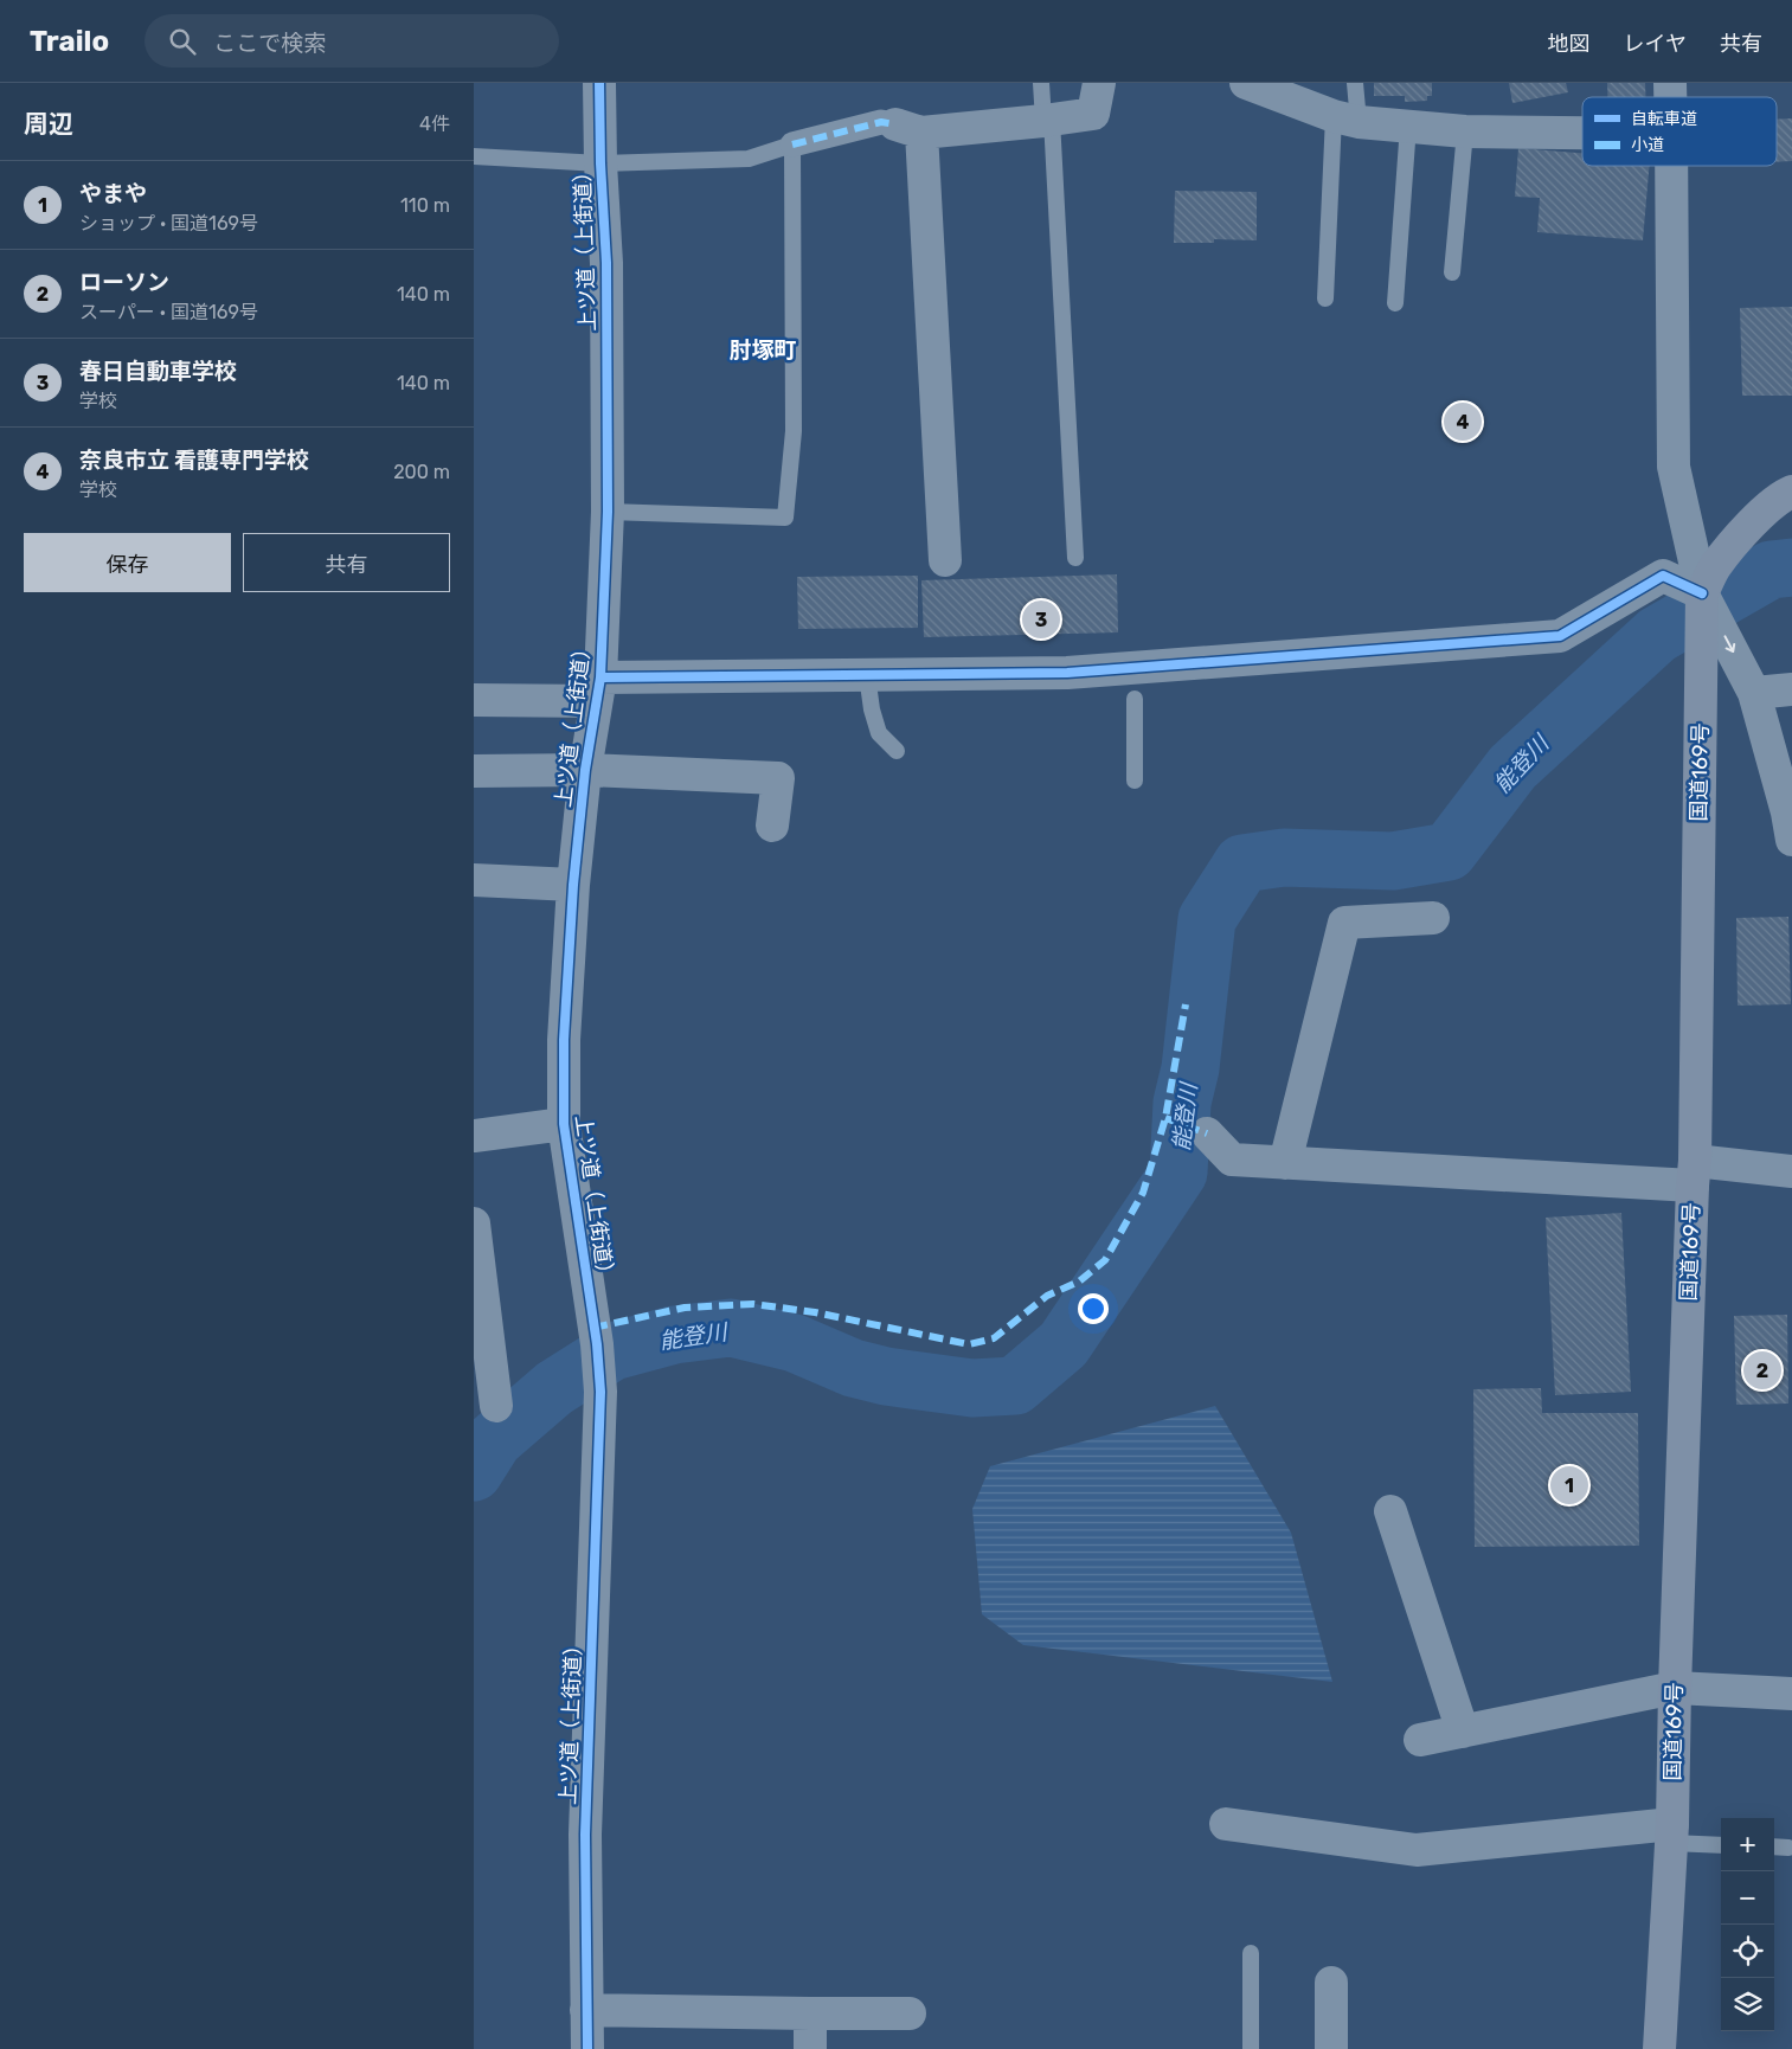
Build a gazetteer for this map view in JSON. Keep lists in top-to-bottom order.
{
  "streets": {
    "highway": ["国道169号"],
    "street": ["上ツ道（上街道）"]
  },
  "districts": ["肘塚町"],
  "water": ["能登川"],
  "legend": ["自転車道", "小道"],
  "page": {
    "header": "Trailo",
    "search": "ここで検索",
    "nav": ["地図", "レイヤ", "共有"],
    "heading": ["周辺", "4件"],
    "list": [
      {
        "mark": "1",
        "name": "やまや",
        "note": "ショップ · 国道169号",
        "value": "110 m"
      },
      {
        "mark": "2",
        "name": "ローソン",
        "note": "スーパー · 国道169号",
        "value": "140 m"
      },
      {
        "mark": "3",
        "name": "春日自動車学校",
        "note": "学校",
        "value": "140 m"
      },
      {
        "mark": "4",
        "name": "奈良市立 看護専門学校",
        "note": "学校",
        "value": "200 m"
      }
    ],
    "pins": [
      "4",
      "3",
      "2",
      "1"
    ],
    "buttons": ["保存", "共有"],
    "map_buttons": ["+", "−"]
  }
}
